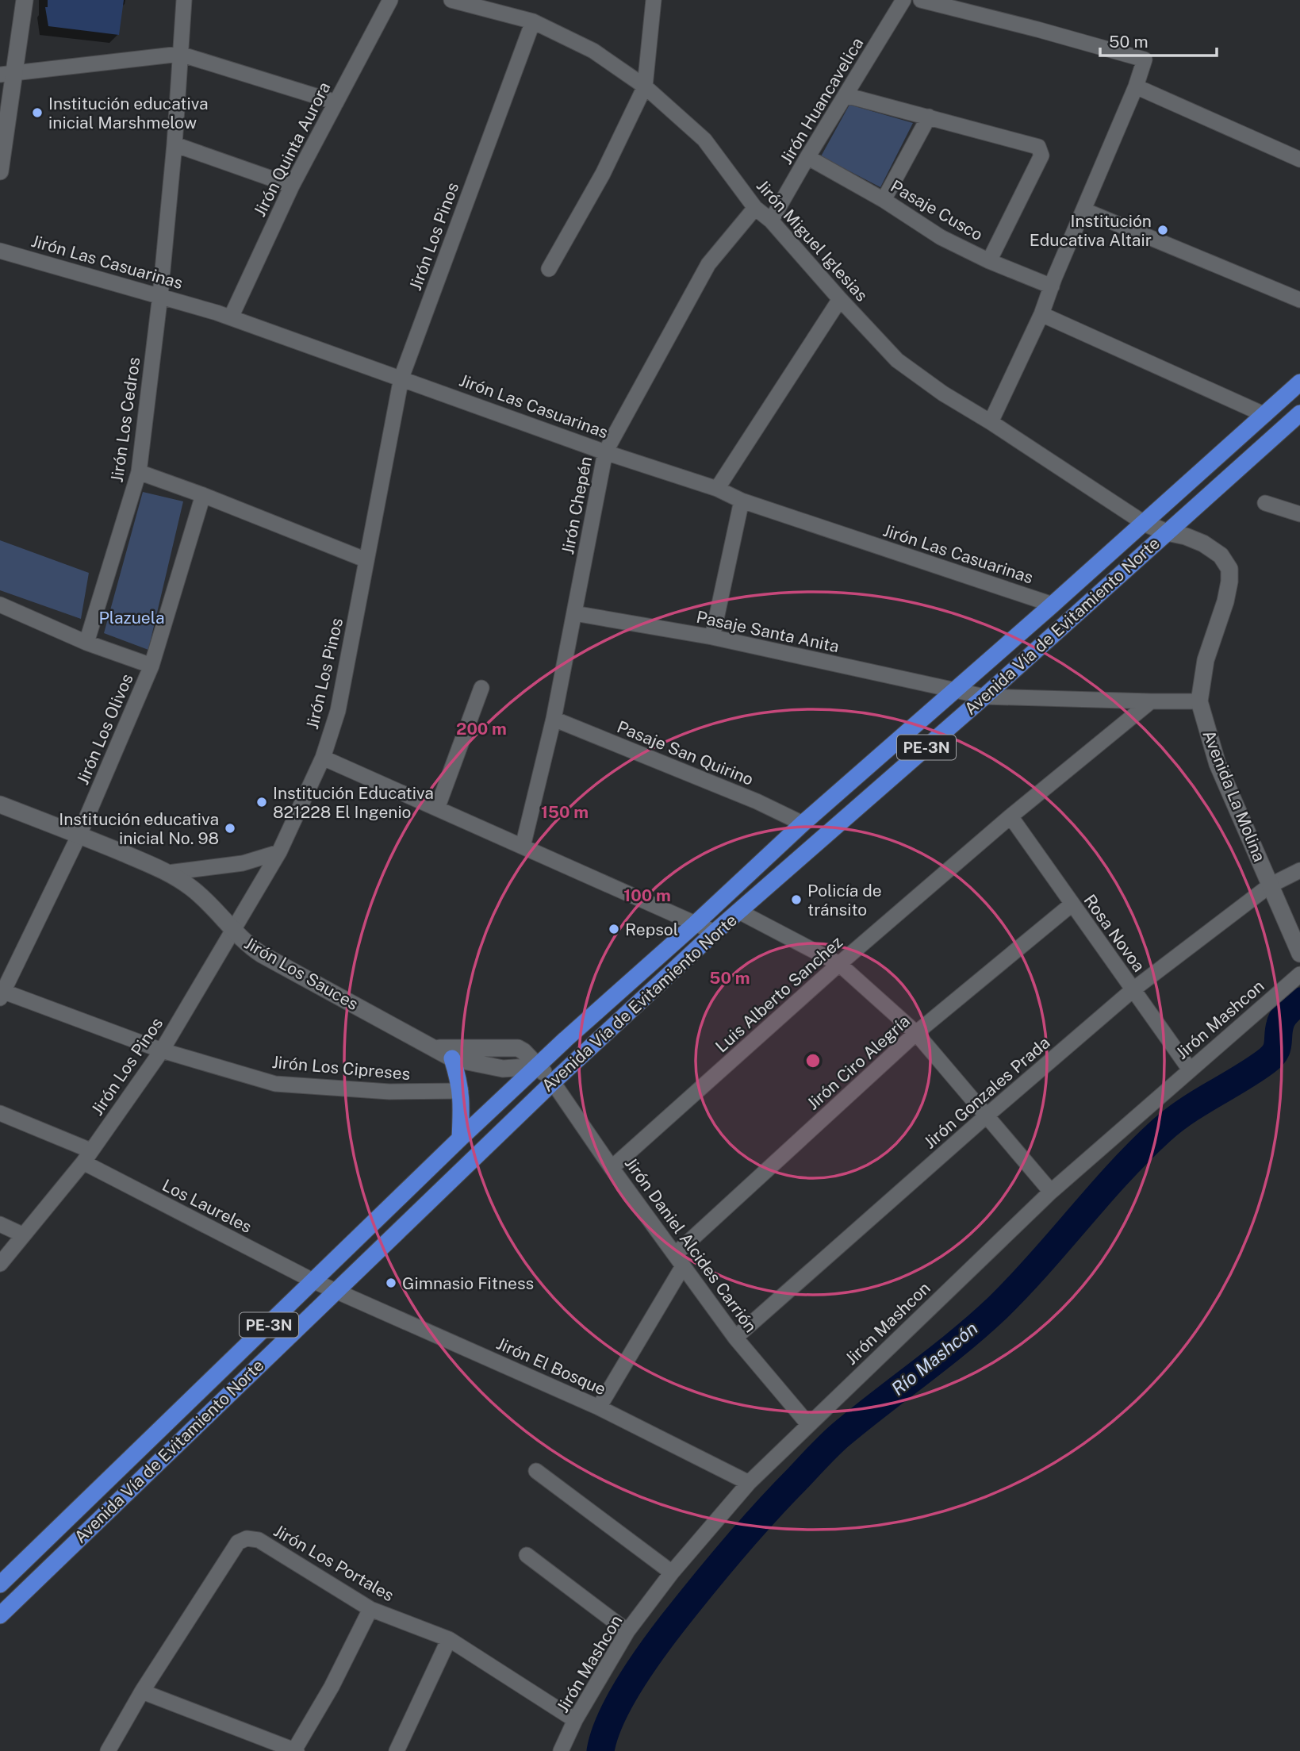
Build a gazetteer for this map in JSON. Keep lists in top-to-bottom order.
{
  "streets": {
    "highway": ["Avenida Vía de Evitamiento Norte", "PE-3N"],
    "street": [
      "Jirón Huancavelica",
      "Jirón Quinta Aurora",
      "Pasaje Cusco",
      "Jirón Los Pinos",
      "Jirón Miguel Iglesias",
      "Jirón Las Casuarinas",
      "Jirón Los Cedros",
      "Jirón Chepén",
      "Pasaje Santa Anita",
      "Jirón Los Olivos",
      "Pasaje San Quirino",
      "Avenida La Molina",
      "Rosa Novoa",
      "Jirón Los Sauces",
      "Luis Alberto Sanchez",
      "Jirón Mashcon",
      "Jirón Ciro Alegría",
      "Jirón Los Cipreses",
      "Jirón Gonzales Prada",
      "Los Laureles",
      "Jirón Daniel Alcides Carrión",
      "Jirón El Bosque",
      "Jirón Los Portales"
    ]
  },
  "crossings": [
    ["Jirón Huancavelica", "Pasaje Cusco"],
    ["Jirón Huancavelica", "Jirón Miguel Iglesias"],
    ["Jirón Quinta Aurora", "Jirón Las Casuarinas"],
    ["Jirón Los Pinos", "Jirón Miguel Iglesias"],
    ["Jirón Los Pinos", "Jirón Las Casuarinas"],
    ["Jirón Los Pinos", "Jirón Los Sauces"],
    ["Jirón Los Pinos", "Jirón Los Cipreses"],
    ["Jirón Los Pinos", "Los Laureles"],
    ["Jirón Miguel Iglesias", "Jirón Chepén"],
    ["Jirón Miguel Iglesias", "Avenida Vía de Evitamiento Norte"],
    ["Jirón Miguel Iglesias", "Avenida La Molina"],
    ["Jirón Las Casuarinas", "Jirón Los Cedros"],
    ["Jirón Las Casuarinas", "Jirón Chepén"],
    ["Jirón Las Casuarinas", "Avenida Vía de Evitamiento Norte"],
    ["Jirón Chepén", "Pasaje Santa Anita"],
    ["Jirón Chepén", "Pasaje San Quirino"],
    ["Avenida Vía de Evitamiento Norte", "Pasaje Santa Anita"],
    ["Avenida Vía de Evitamiento Norte", "Pasaje San Quirino"],
    ["Avenida Vía de Evitamiento Norte", "Avenida La Molina"],
    ["Avenida Vía de Evitamiento Norte", "Jirón Los Sauces"],
    ["Avenida Vía de Evitamiento Norte", "Los Laureles"],
    ["Avenida Vía de Evitamiento Norte", "Jirón Daniel Alcides Carrión"],
    ["Avenida Vía de Evitamiento Norte", "Jirón El Bosque"],
    ["Pasaje Santa Anita", "Avenida La Molina"],
    ["Pasaje Santa Anita", "Luis Alberto Sanchez"],
    ["Jirón Los Olivos", "Jirón Los Sauces"],
    ["Jirón Los Olivos", "Jirón Los Cipreses"],
    ["Avenida La Molina", "Jirón Gonzales Prada"],
    ["Rosa Novoa", "Luis Alberto Sanchez"],
    ["Rosa Novoa", "Jirón Mashcon"],
    ["Rosa Novoa", "Jirón Ciro Alegría"],
    ["Rosa Novoa", "Jirón Gonzales Prada"],
    ["Luis Alberto Sanchez", "Jirón Daniel Alcides Carrión"],
    ["Jirón Mashcon", "Jirón Daniel Alcides Carrión"],
    ["Jirón Mashcon", "Jirón El Bosque"],
    ["Jirón Mashcon", "Jirón Los Portales"],
    ["Jirón Ciro Alegría", "Jirón Daniel Alcides Carrión"],
    ["Jirón Ciro Alegría", "Jirón El Bosque"],
    ["Jirón Gonzales Prada", "Jirón Daniel Alcides Carrión"],
    ["Los Laureles", "Jirón El Bosque"]
  ],
  "water": ["Río Mashcón"],
  "parks": ["Plazuela"],
  "places": [
    "Institución educativa inicial Marshmelow",
    "Institución Educativa Altair",
    "Institución Educativa 821228 El Ingenio",
    "Institución educativa inicial No. 98",
    "Policía de tránsito",
    "Repsol",
    "Gimnasio Fitness"
  ],
  "scale_bar": "50 m",
  "rings": [
    "200 m",
    "150 m",
    "100 m",
    "50 m"
  ]
}
